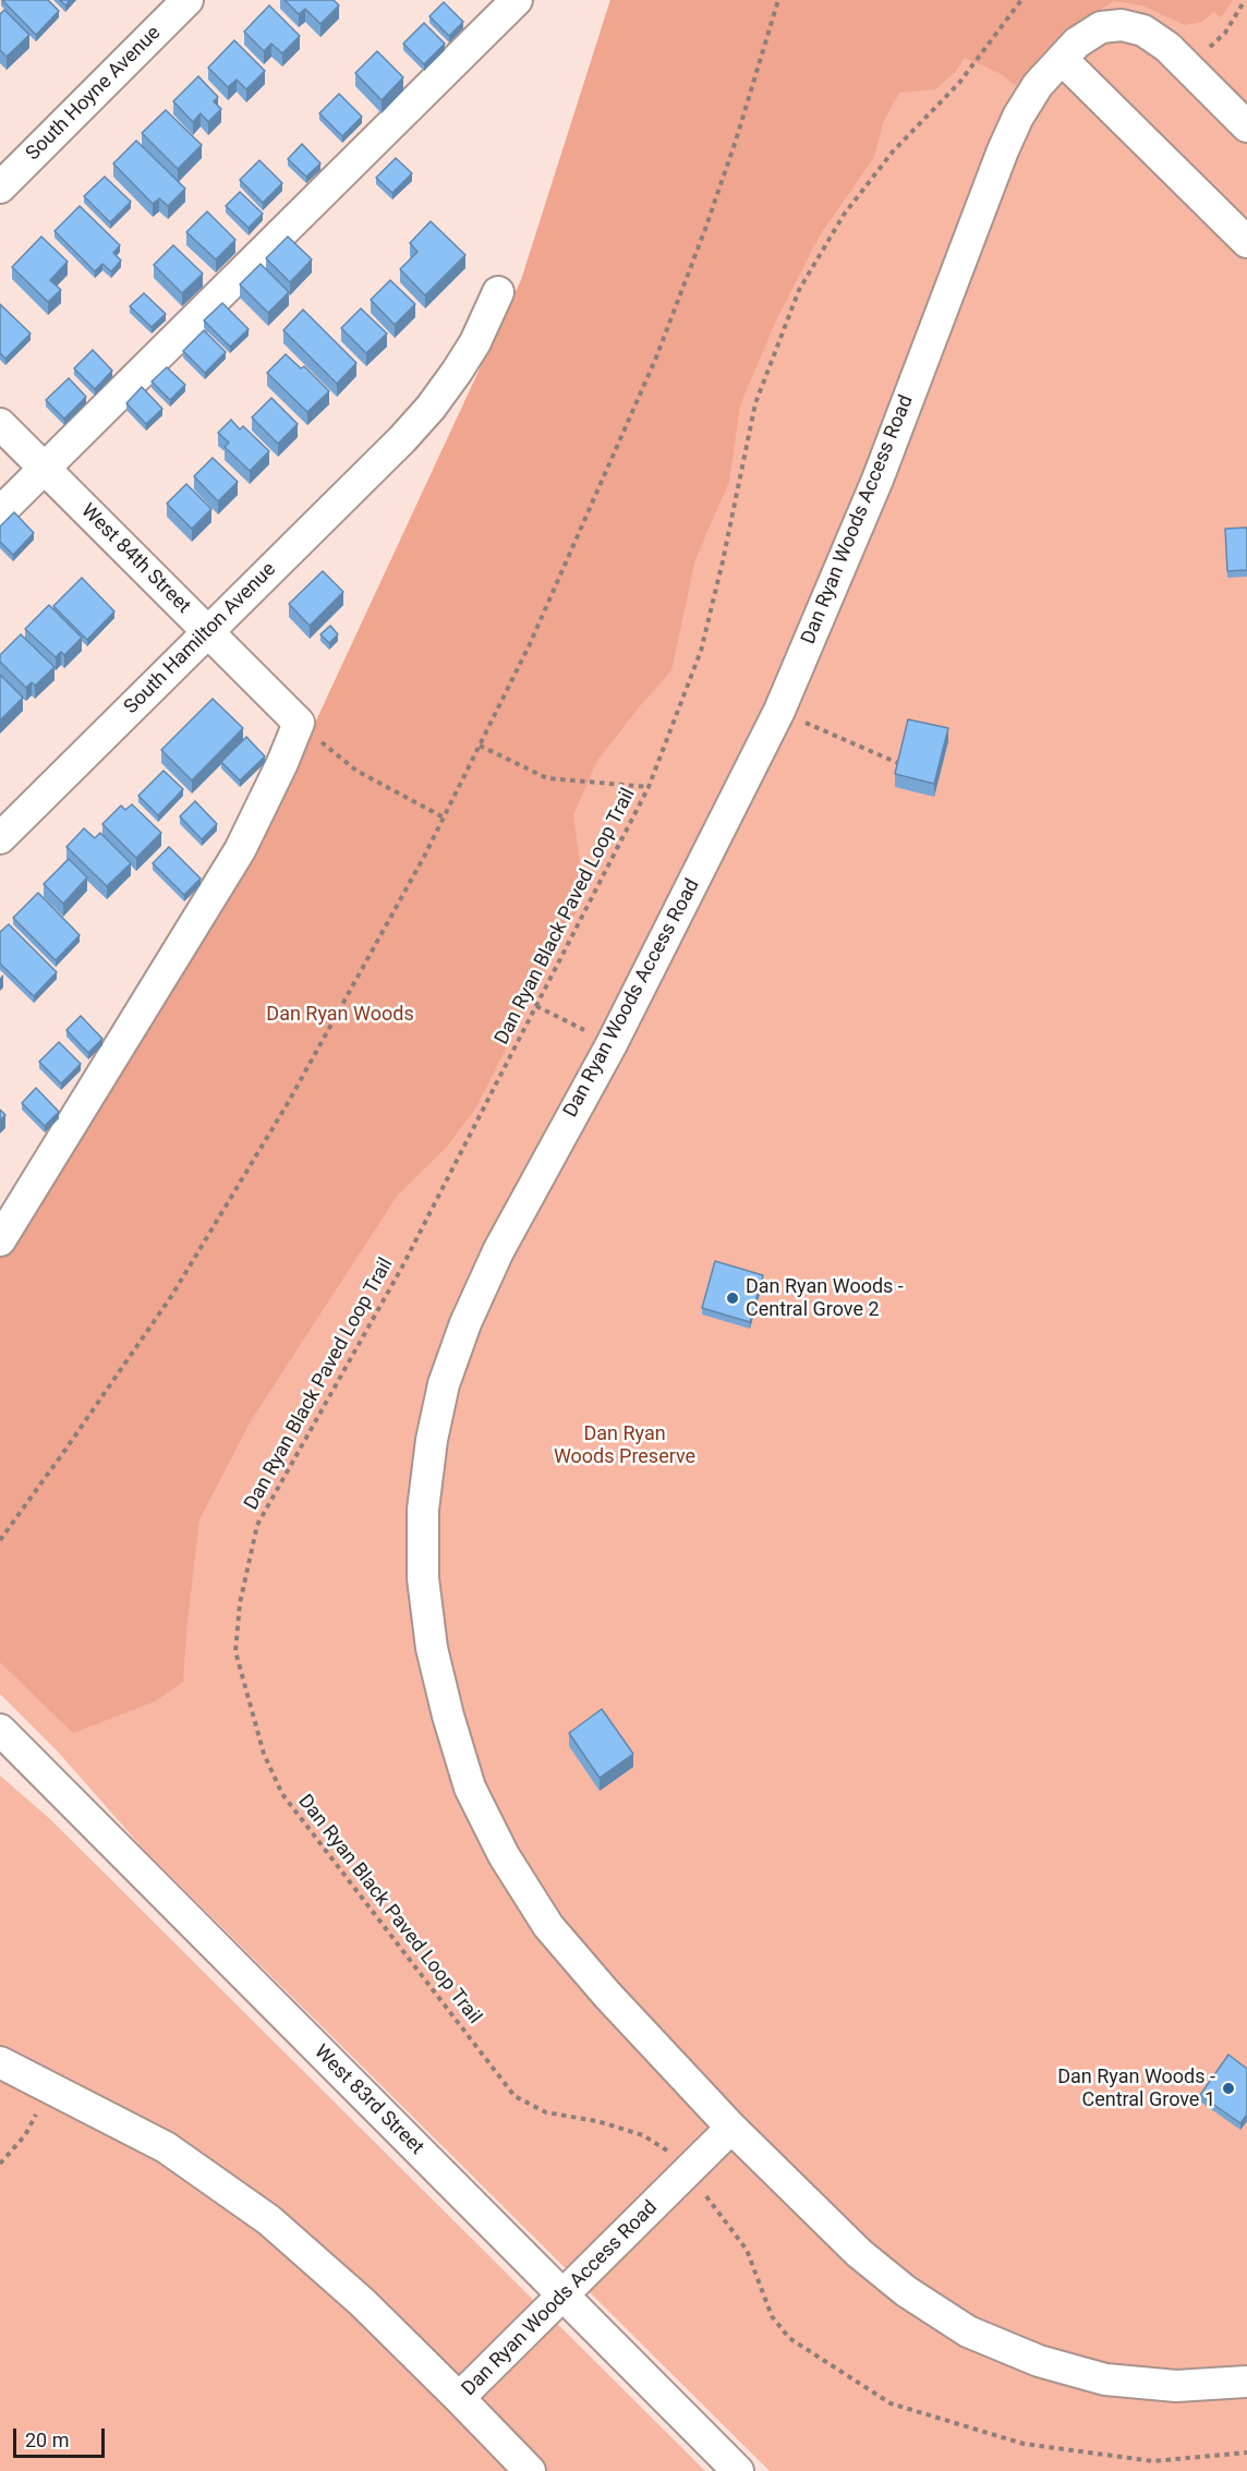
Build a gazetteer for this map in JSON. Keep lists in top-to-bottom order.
{
  "streets": {
    "street": [
      "South Hoyne Avenue",
      "Dan Ryan Woods Access Road",
      "West 84th Street",
      "South Hamilton Avenue",
      "West 83rd Street"
    ],
    "path": ["Dan Ryan Black Paved Loop Trail"]
  },
  "crossings": [
    ["Dan Ryan Woods Access Road", "Dan Ryan Black Paved Loop Trail"],
    ["Dan Ryan Woods Access Road", "West 83rd Street"],
    ["West 84th Street", "South Hamilton Avenue"]
  ],
  "parks": ["Dan Ryan Woods", "Dan Ryan Woods Preserve"],
  "places": ["Dan Ryan Woods - Central Grove 2", "Dan Ryan Woods - Central Grove 1"],
  "scale_bar": "20 m"
}
